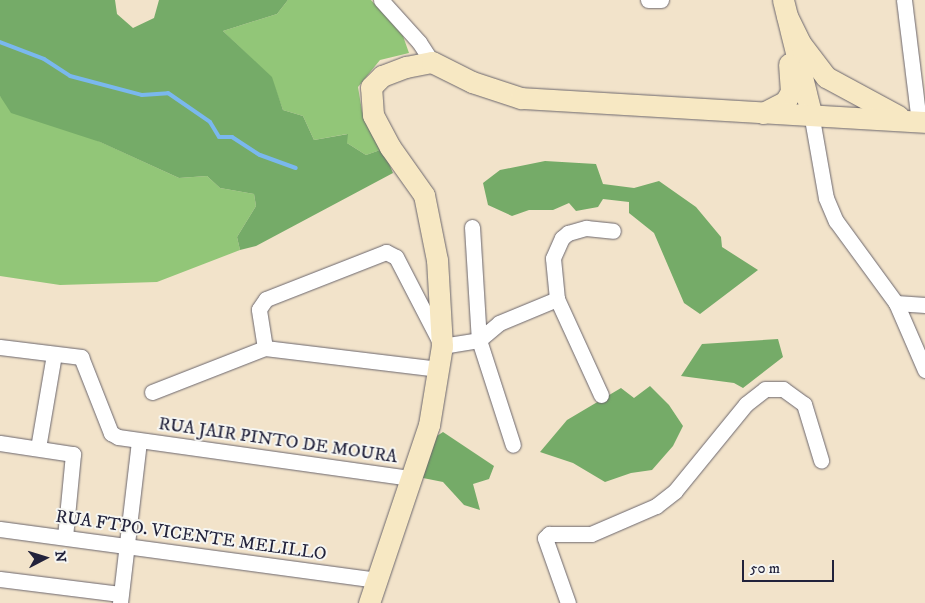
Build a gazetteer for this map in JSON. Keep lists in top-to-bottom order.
{
  "streets": {
    "street": ["RUA JAIR PINTO DE MOURA", "RUA FTPO. VICENTE MELILLO"]
  },
  "scale_bar": "50 m",
  "north": "right"
}
